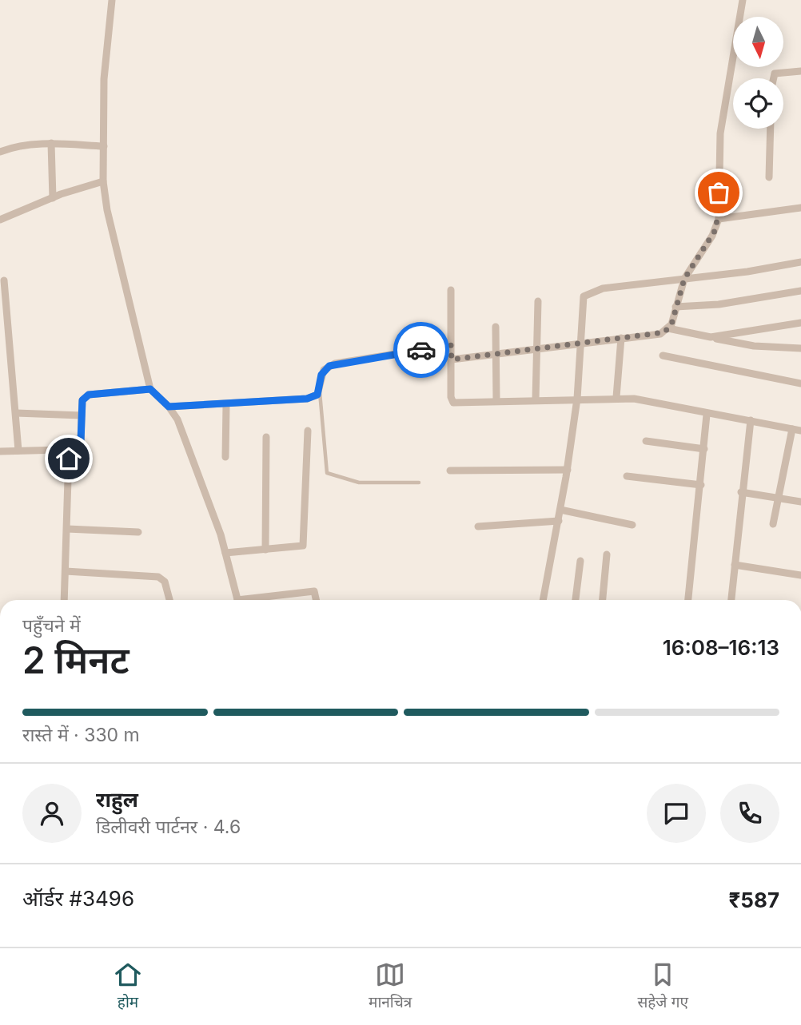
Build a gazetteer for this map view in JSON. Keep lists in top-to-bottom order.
{
  "north": "bottom",
  "page": {
    "heading": ["2 मिनट", "पहुँचने में", "16:08–16:13"],
    "panel": [
      "राहुल",
      "डिलीवरी पार्टनर · 4.6",
      "ऑर्डर #3496",
      "₹587"
    ],
    "bar": "रास्ते में · 330 m",
    "tabs": ["होम", "मानचित्र", "सहेजे गए"]
  }
}
